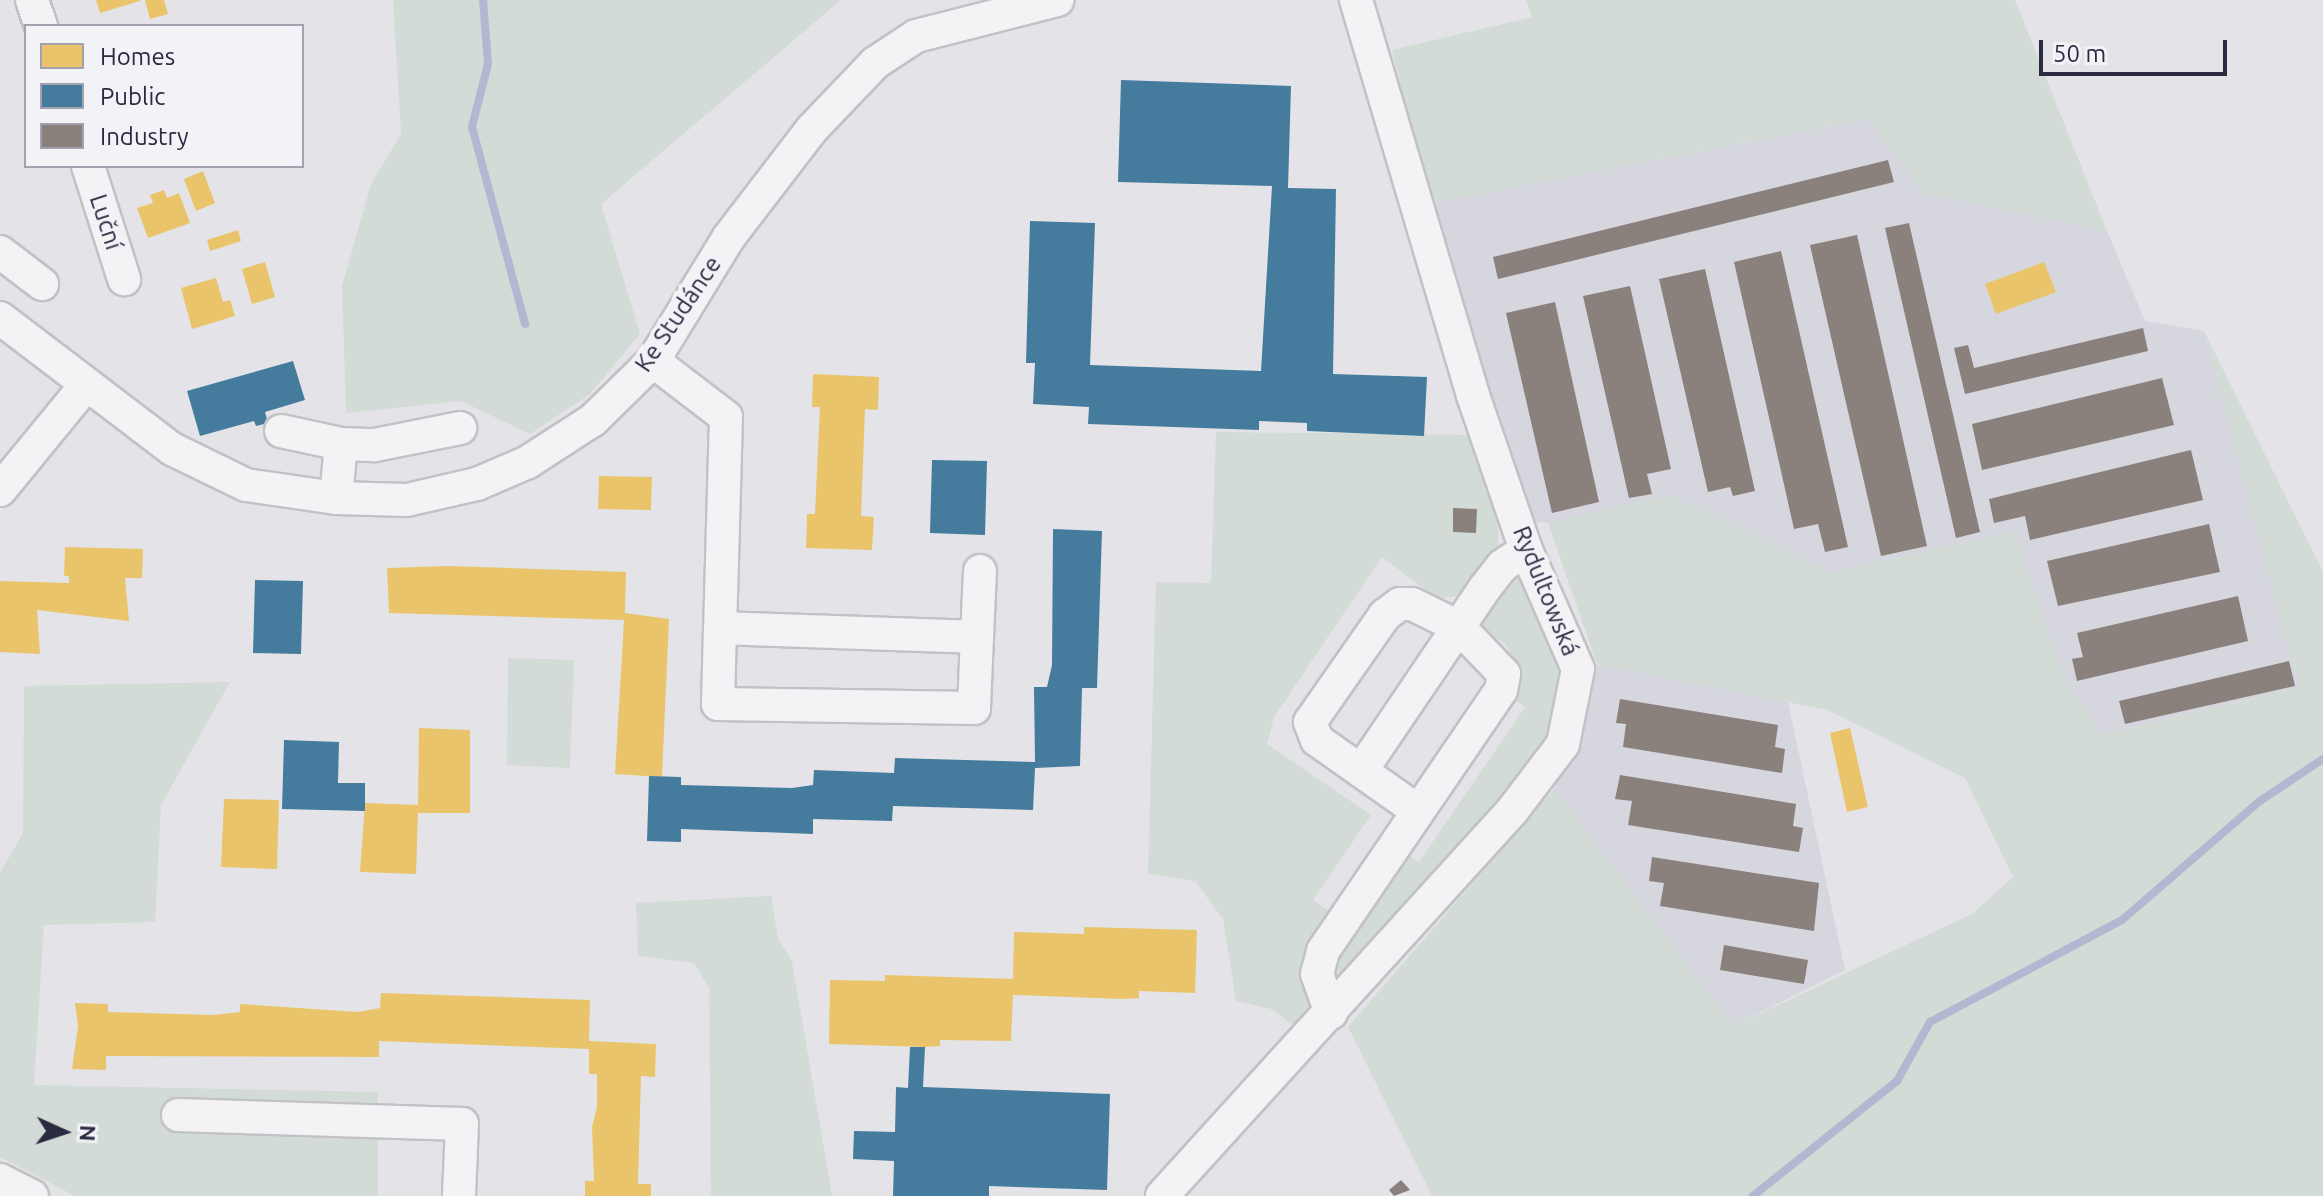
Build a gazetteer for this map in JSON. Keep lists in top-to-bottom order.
{
  "streets": {
    "street": ["Luční", "Ke Studánce", "Rydultowská"]
  },
  "legend": ["Homes", "Public", "Industry"],
  "scale_bar": "50 m",
  "north": "right"
}
